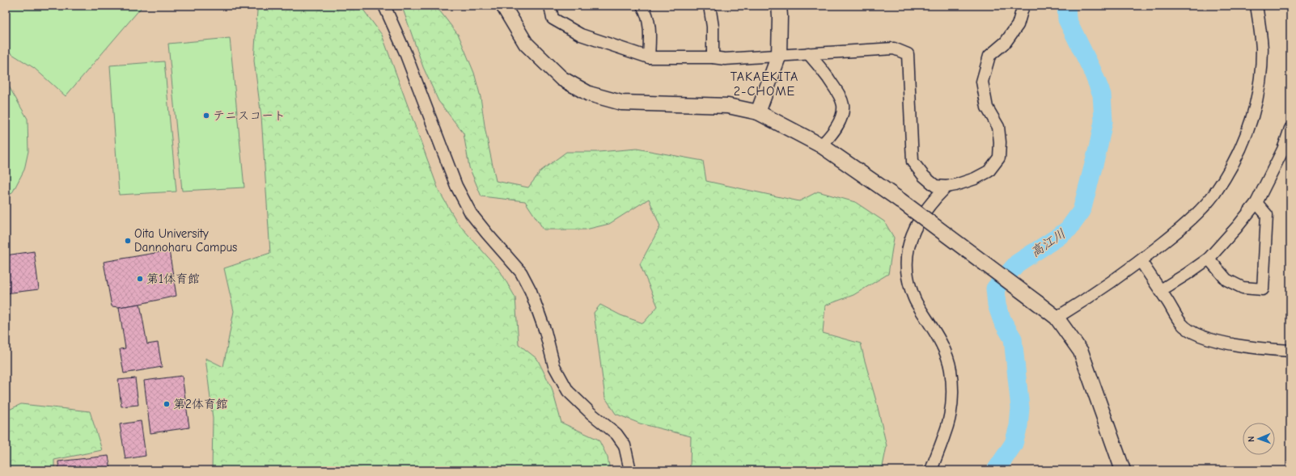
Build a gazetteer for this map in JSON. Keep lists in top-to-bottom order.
{
  "districts": ["TAKAEKITA 2-CHOME"],
  "water": ["高江川"],
  "places": [
    "テニスコート",
    "Oita University Dannoharu Campus",
    "第1体育館",
    "第2体育館"
  ],
  "north": "left"
}
